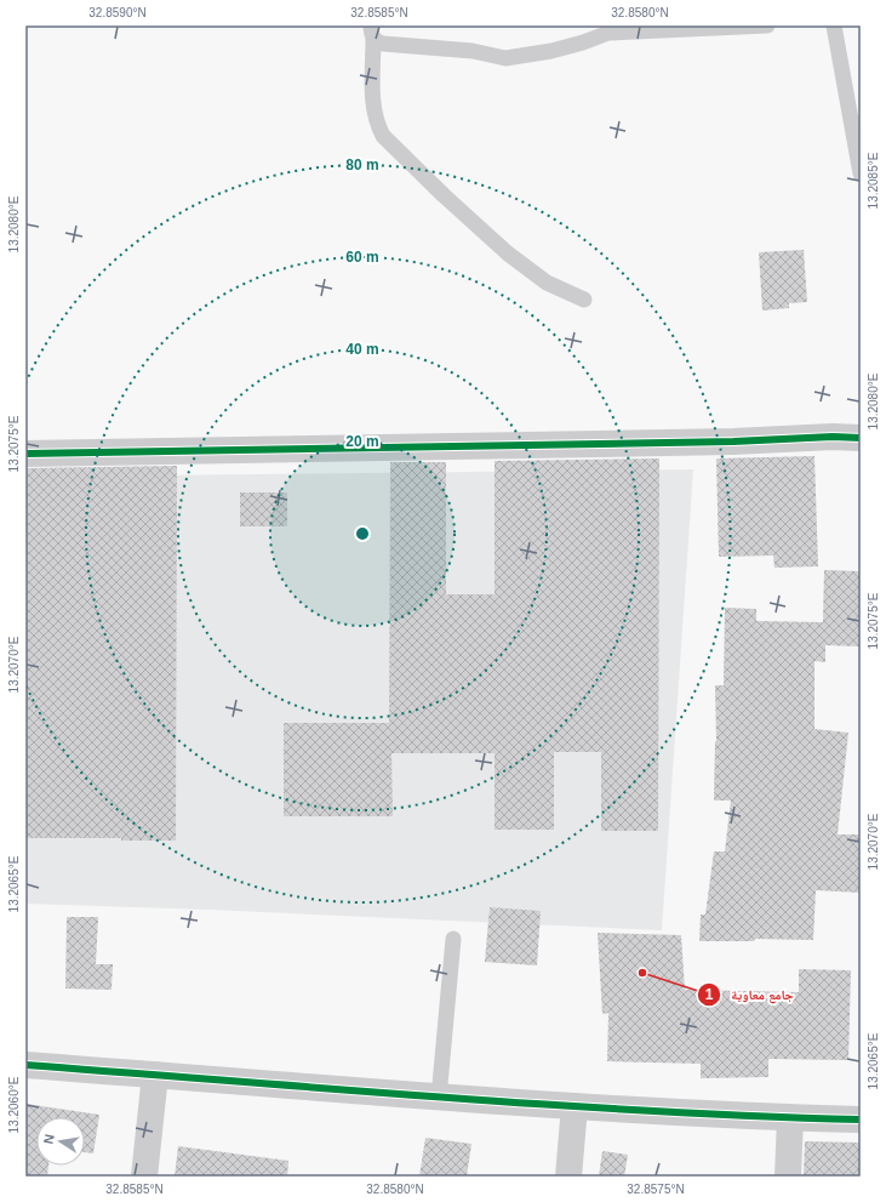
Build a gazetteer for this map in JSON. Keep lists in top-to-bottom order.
{
  "places": ["جامع معاوية"],
  "north": "left",
  "coordinates": [
    "32.8590°N",
    "32.8585°N",
    "32.8580°N",
    "13.2085°E",
    "13.2080°E",
    "13.2075°E",
    "13.2070°E",
    "13.2065°E",
    "13.2060°E",
    "32.8575°N"
  ],
  "rings": [
    "80 m",
    "60 m",
    "40 m",
    "20 m"
  ]
}
